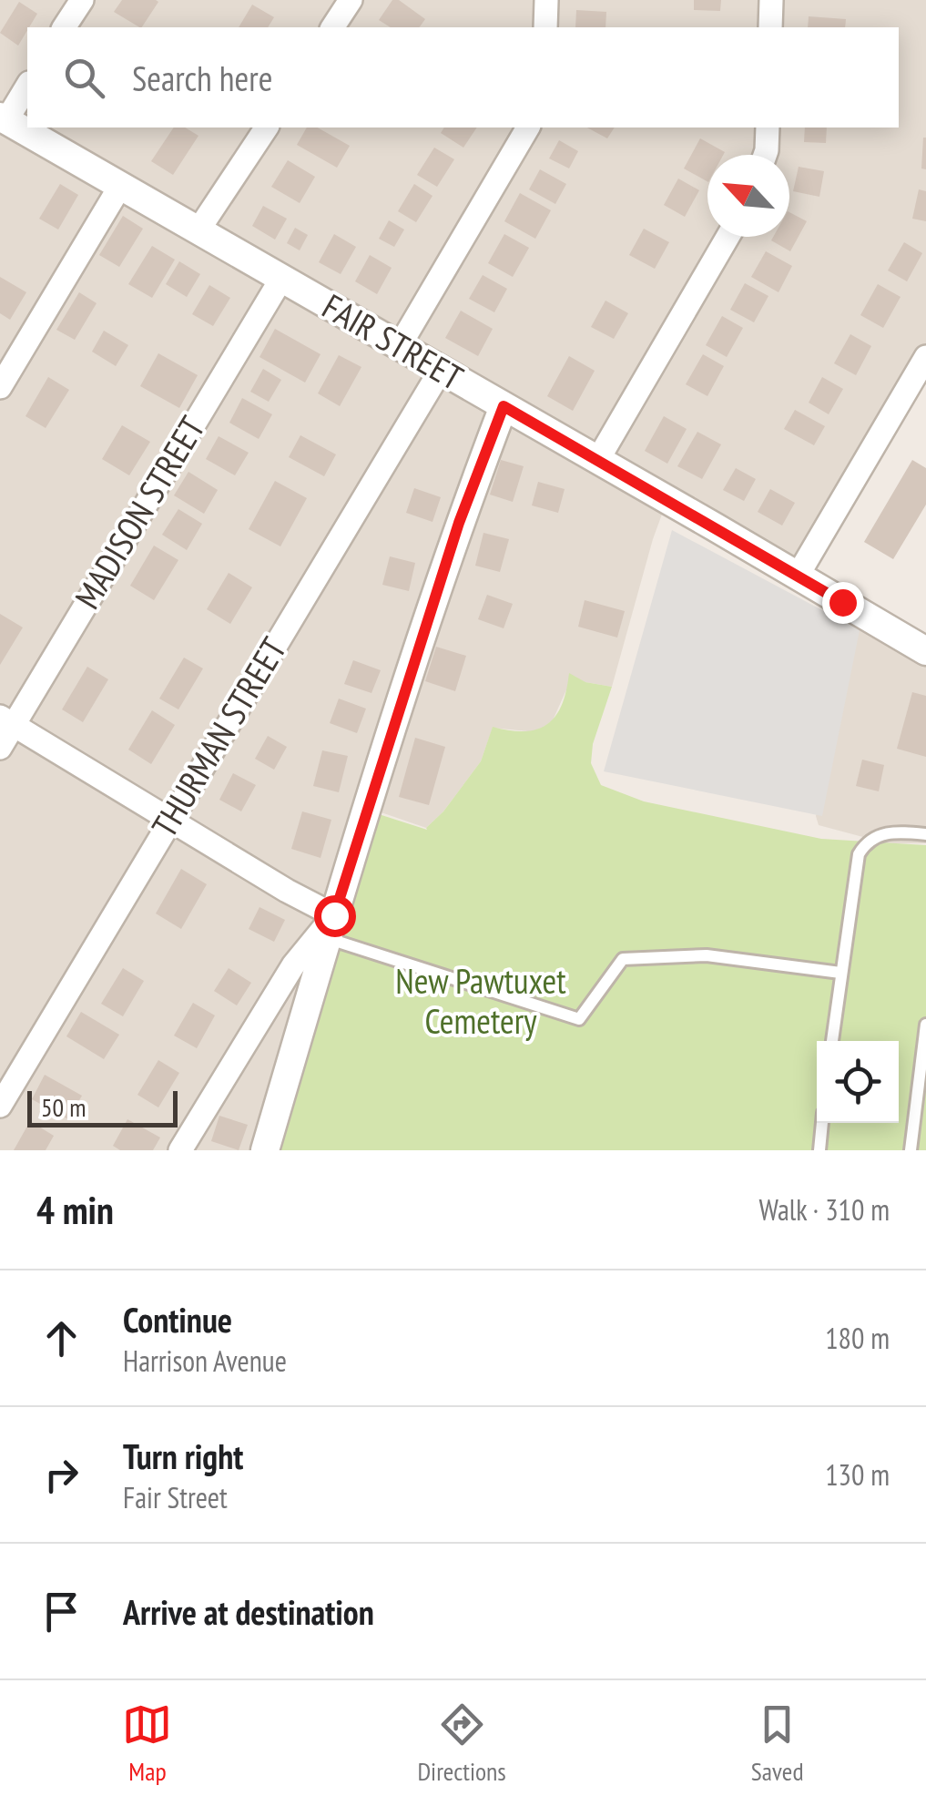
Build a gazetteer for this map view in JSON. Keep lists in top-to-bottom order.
{
  "streets": {
    "street": ["FAIR STREET", "MADISON STREET", "THURMAN STREET"]
  },
  "crossings": [
    ["FAIR STREET", "MADISON STREET"],
    ["FAIR STREET", "THURMAN STREET"]
  ],
  "parks": ["New Pawtuxet Cemetery"],
  "scale_bar": "50 m",
  "north": "top left",
  "page": {
    "search": "Search here",
    "scale": "50 m",
    "heading": ["4 min", "Walk · 310 m"],
    "list": [
      ["Continue", "Harrison Avenue", "180 m"],
      ["Turn right", "Fair Street", "130 m"],
      "Arrive at destination"
    ],
    "nav": ["Map", "Directions", "Saved"]
  }
}
